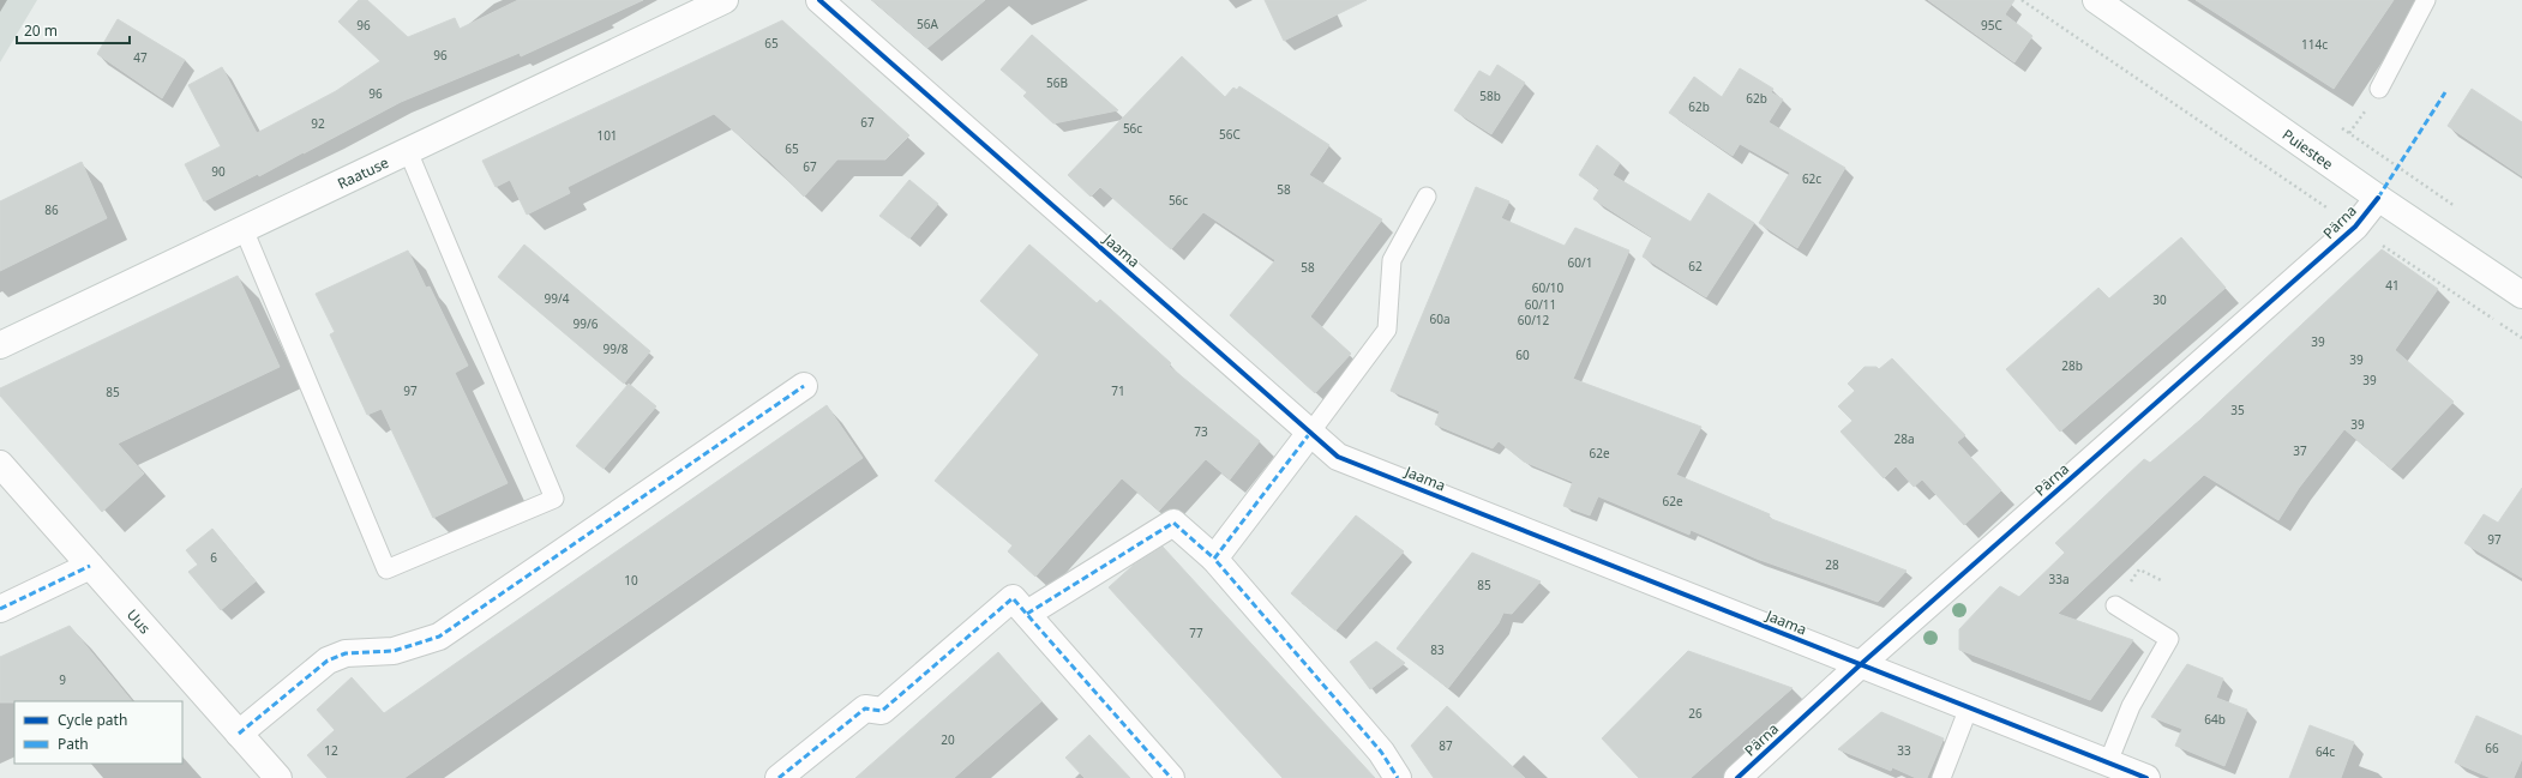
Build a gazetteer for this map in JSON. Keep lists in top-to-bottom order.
{
  "streets": {
    "street": [
      "Puiestee",
      "Raatuse",
      "Pärna",
      "Jaama",
      "Uus"
    ]
  },
  "crossings": [
    ["Puiestee", "Pärna"],
    ["Pärna", "Jaama"]
  ],
  "house_numbers": [
    "56A",
    "96",
    "95C",
    "65",
    "114c",
    "96",
    "47",
    "56B",
    "96",
    "58b",
    "62b",
    "62b",
    "67",
    "92",
    "56c",
    "56C",
    "101",
    "65",
    "67",
    "90",
    "62c",
    "58",
    "56c",
    "86",
    "60/1",
    "62",
    "58",
    "41",
    "60/10",
    "99/4",
    "30",
    "60/11",
    "60a",
    "60/12",
    "99/6",
    "39",
    "99/8",
    "60",
    "39",
    "28b",
    "39",
    "97",
    "71",
    "85",
    "35",
    "39",
    "73",
    "28a",
    "37",
    "62e",
    "62e",
    "97",
    "6",
    "28",
    "33a",
    "10",
    "85",
    "77",
    "83",
    "9",
    "26",
    "64b",
    "20",
    "87",
    "66",
    "12",
    "33",
    "64c"
  ],
  "legend": ["Cycle path", "Path"],
  "scale_bar": "20 m"
}
